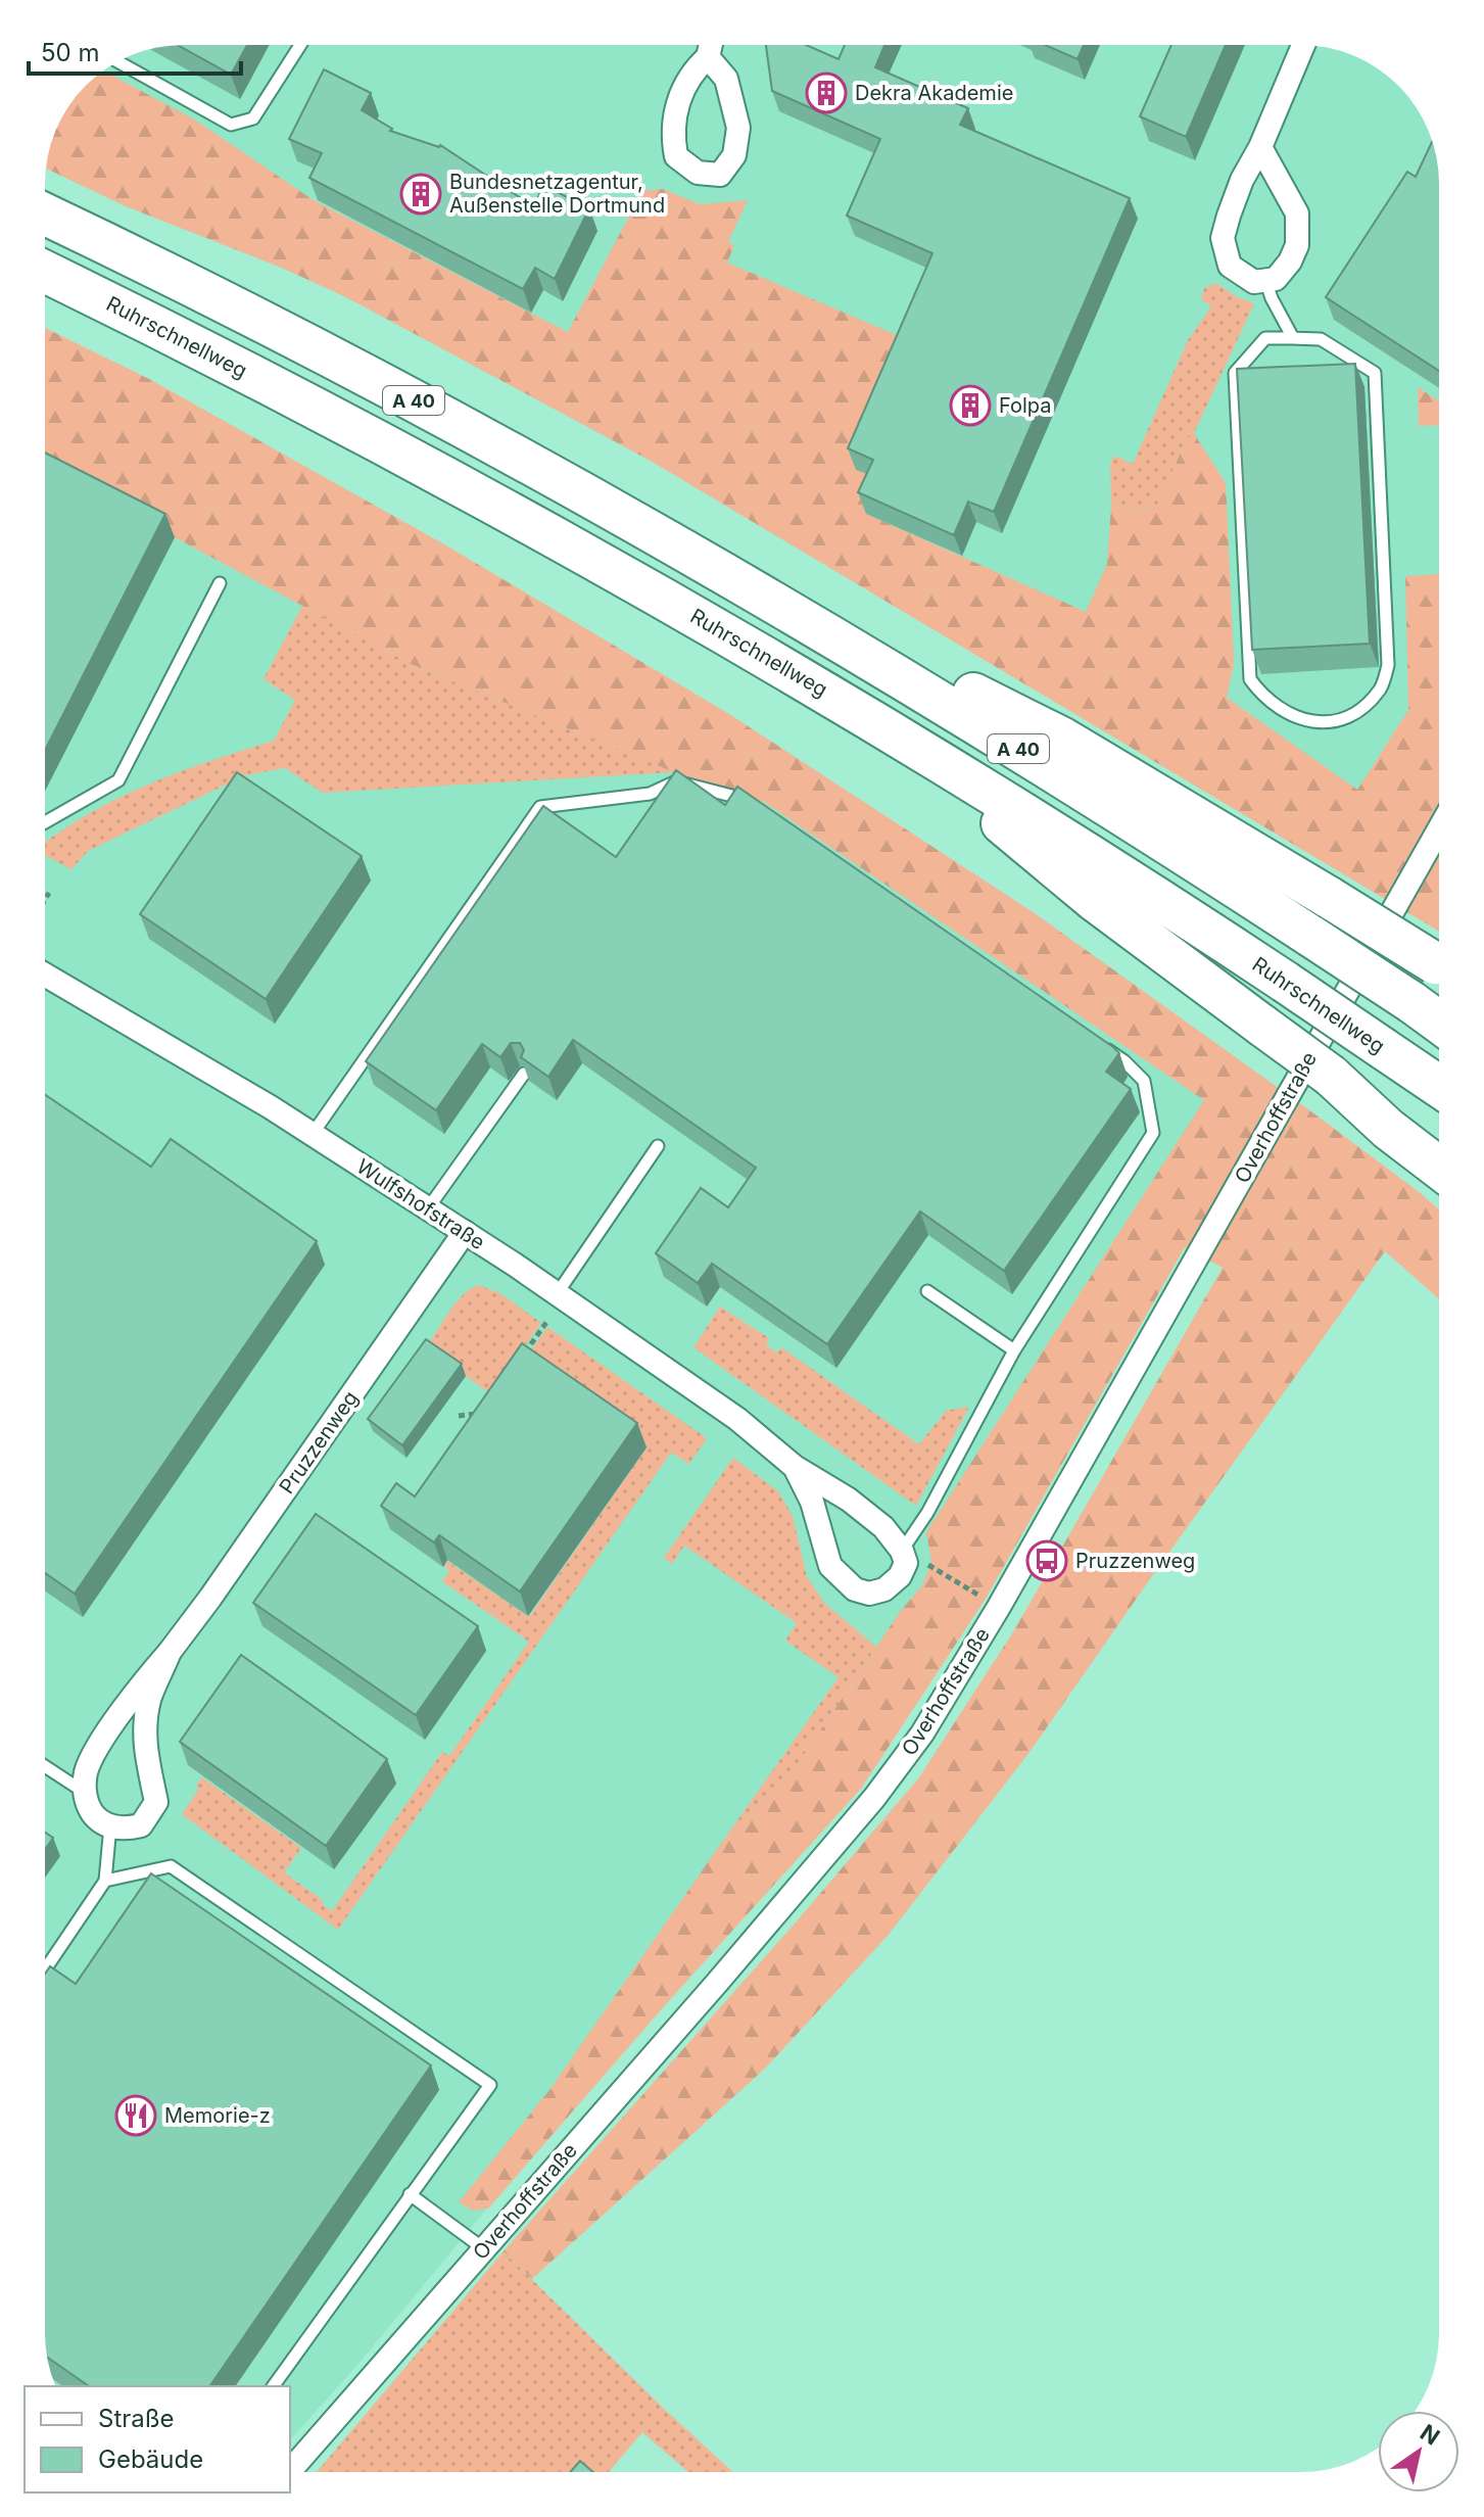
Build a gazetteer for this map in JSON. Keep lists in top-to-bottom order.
{
  "streets": {
    "highway": ["Ruhrschnellweg", "A 40"],
    "street": ["Overhoffstraße", "Wulfshofstraße", "Pruzzenweg"]
  },
  "crossings": [
    ["Wulfshofstraße", "Pruzzenweg"]
  ],
  "places": {
    "building": ["Dekra Akademie", "Bundesnetzagentur, Außenstelle Dortmund", "Folpa"],
    "bus stop": ["Pruzzenweg"],
    "restaurant": ["Memorie-z"]
  },
  "legend": ["Straße", "Gebäude"],
  "scale_bar": "50 m",
  "north": "top right"
}
